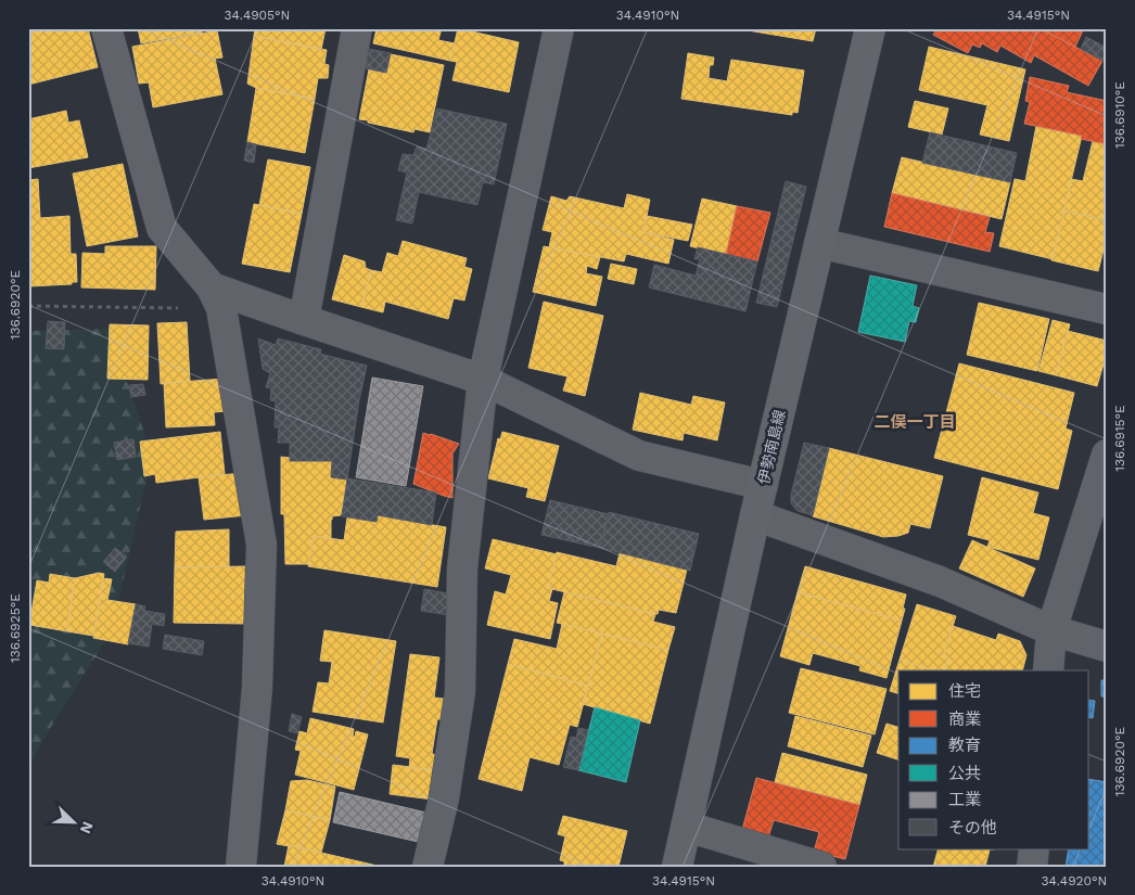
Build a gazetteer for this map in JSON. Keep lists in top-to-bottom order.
{
  "streets": {
    "main road": ["伊勢南島線"]
  },
  "districts": ["二俣一丁目"],
  "legend": [
    "住宅",
    "商業",
    "教育",
    "公共",
    "工業",
    "その他"
  ],
  "north": "bottom right",
  "coordinates": [
    "34.4905°N",
    "34.4910°N",
    "34.4915°N",
    "136.6910°E",
    "136.6920°E",
    "136.6915°E",
    "136.6925°E",
    "34.4920°N"
  ]
}
